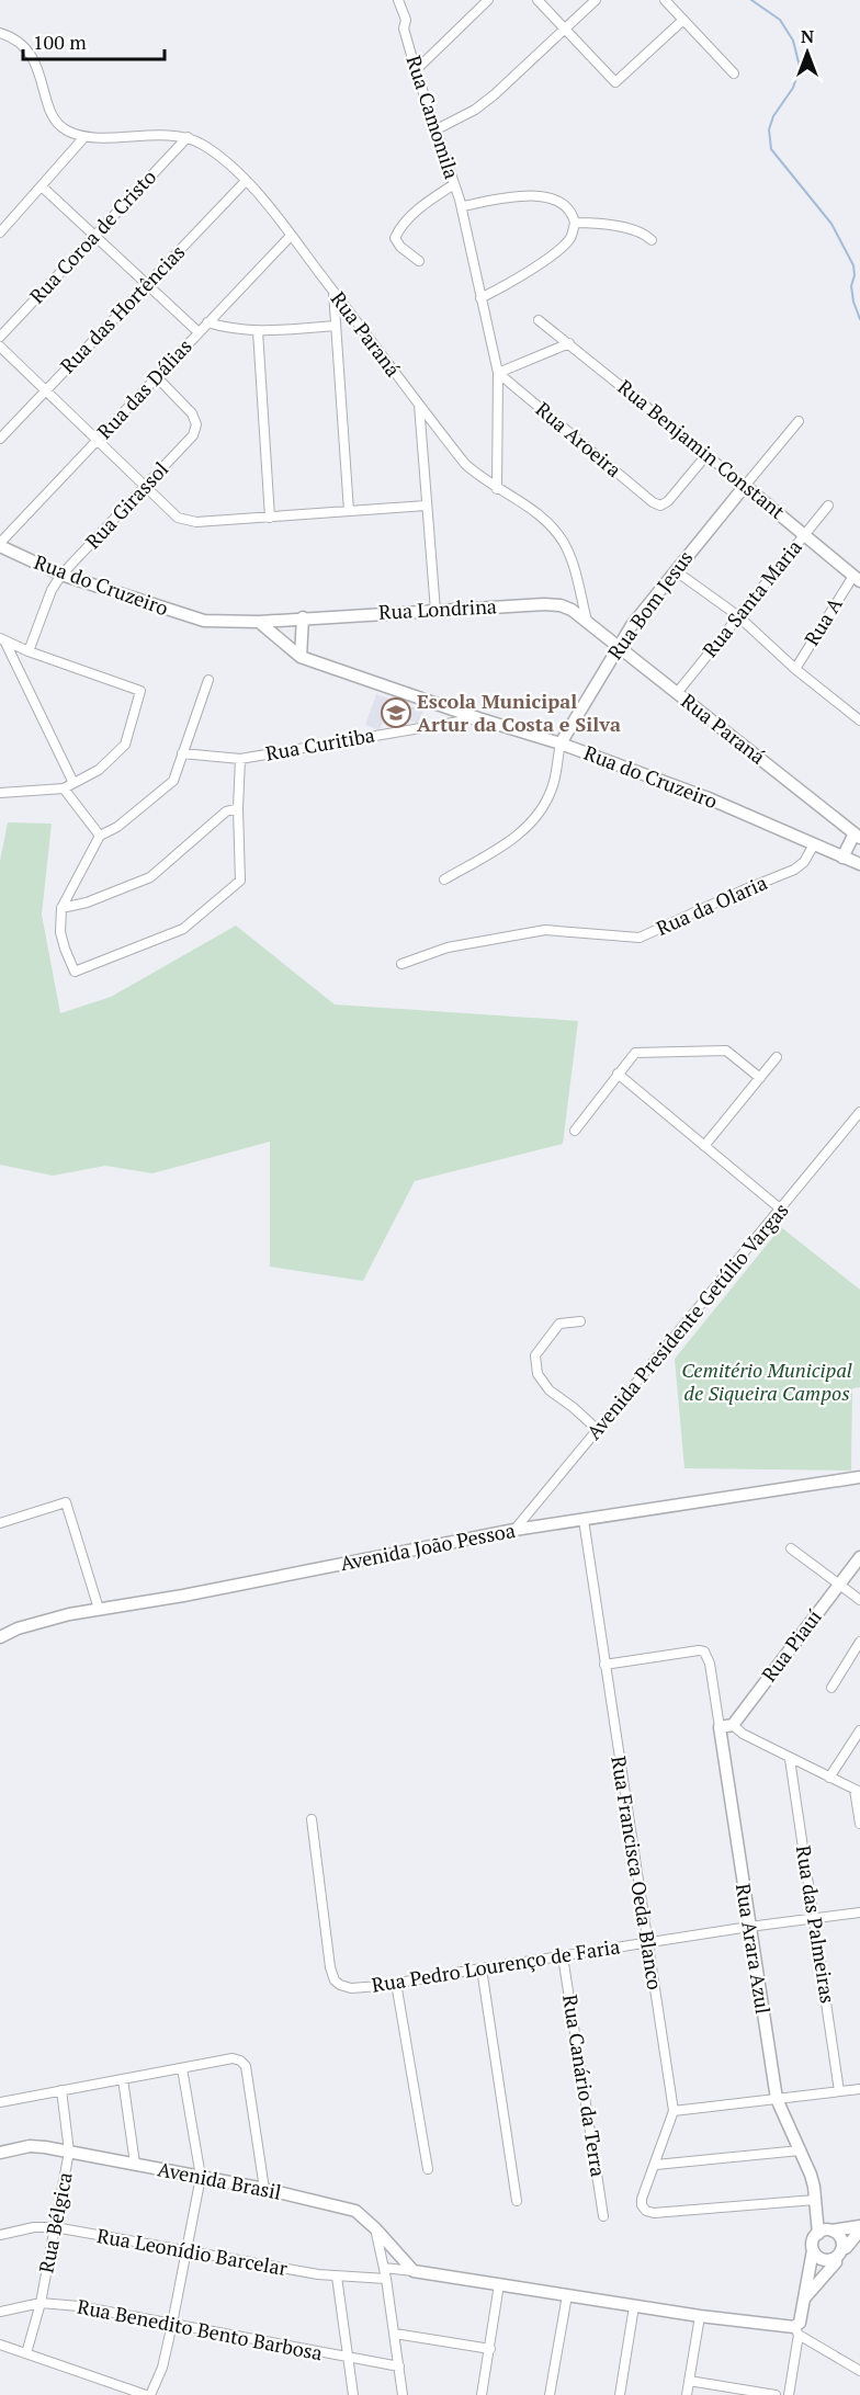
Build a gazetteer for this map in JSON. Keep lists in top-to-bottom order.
{
  "streets": {
    "street": [
      "Rua Camomila",
      "Rua Coroa de Cristo",
      "Rua das Hortências",
      "Rua Paraná",
      "Rua das Dálias",
      "Rua Aroeira",
      "Rua Benjamin Constant",
      "Rua Girassol",
      "Rua do Cruzeiro",
      "Rua Santa Maria",
      "Rua Bom Jesus",
      "Rua Londrina",
      "Rua A",
      "Rua Curitiba",
      "Rua da Olaria",
      "Avenida Presidente Getúlio Vargas",
      "Avenida João Pessoa",
      "Rua Piauí",
      "Rua Francisca Oeda Blanco",
      "Rua das Palmeiras",
      "Rua Arara Azul",
      "Rua Pedro Lourenço de Faria",
      "Rua Canário da Terra",
      "Avenida Brasil",
      "Rua Bélgica",
      "Rua Leonídio Barcelar",
      "Rua Benedito Bento Barbosa"
    ]
  },
  "crossings": [
    ["Rua Camomila", "Rua Paraná"],
    ["Rua Camomila", "Rua Aroeira"],
    ["Rua Coroa de Cristo", "Rua Paraná"],
    ["Rua das Hortências", "Rua Paraná"],
    ["Rua Paraná", "Rua das Dálias"],
    ["Rua Paraná", "Rua Santa Maria"],
    ["Rua Paraná", "Rua Bom Jesus"],
    ["Rua Paraná", "Rua Londrina"],
    ["Rua das Dálias", "Rua Girassol"],
    ["Rua das Dálias", "Rua do Cruzeiro"],
    ["Rua Aroeira", "Rua Benjamin Constant"],
    ["Rua Benjamin Constant", "Rua Santa Maria"],
    ["Rua Benjamin Constant", "Rua Bom Jesus"],
    ["Rua Benjamin Constant", "Rua A"],
    ["Rua Girassol", "Rua do Cruzeiro"],
    ["Rua do Cruzeiro", "Rua Bom Jesus"],
    ["Rua do Cruzeiro", "Rua Londrina"],
    ["Rua do Cruzeiro", "Rua Curitiba"],
    ["Rua do Cruzeiro", "Rua da Olaria"],
    ["Avenida Presidente Getúlio Vargas", "Avenida João Pessoa"],
    ["Avenida João Pessoa", "Rua Francisca Oeda Blanco"],
    ["Rua Francisca Oeda Blanco", "Rua Arara Azul"],
    ["Rua Francisca Oeda Blanco", "Rua Pedro Lourenço de Faria"],
    ["Rua das Palmeiras", "Rua Pedro Lourenço de Faria"],
    ["Rua Arara Azul", "Rua Pedro Lourenço de Faria"],
    ["Rua Pedro Lourenço de Faria", "Rua Canário da Terra"],
    ["Avenida Brasil", "Rua Bélgica"],
    ["Rua Bélgica", "Rua Leonídio Barcelar"],
    ["Rua Bélgica", "Rua Benedito Bento Barbosa"]
  ],
  "parks": ["Cemitério Municipal de Siqueira Campos"],
  "places": {
    "school or university": ["Escola Municipal Artur da Costa e Silva"]
  },
  "scale_bar": "100 m",
  "north": "top"
}
